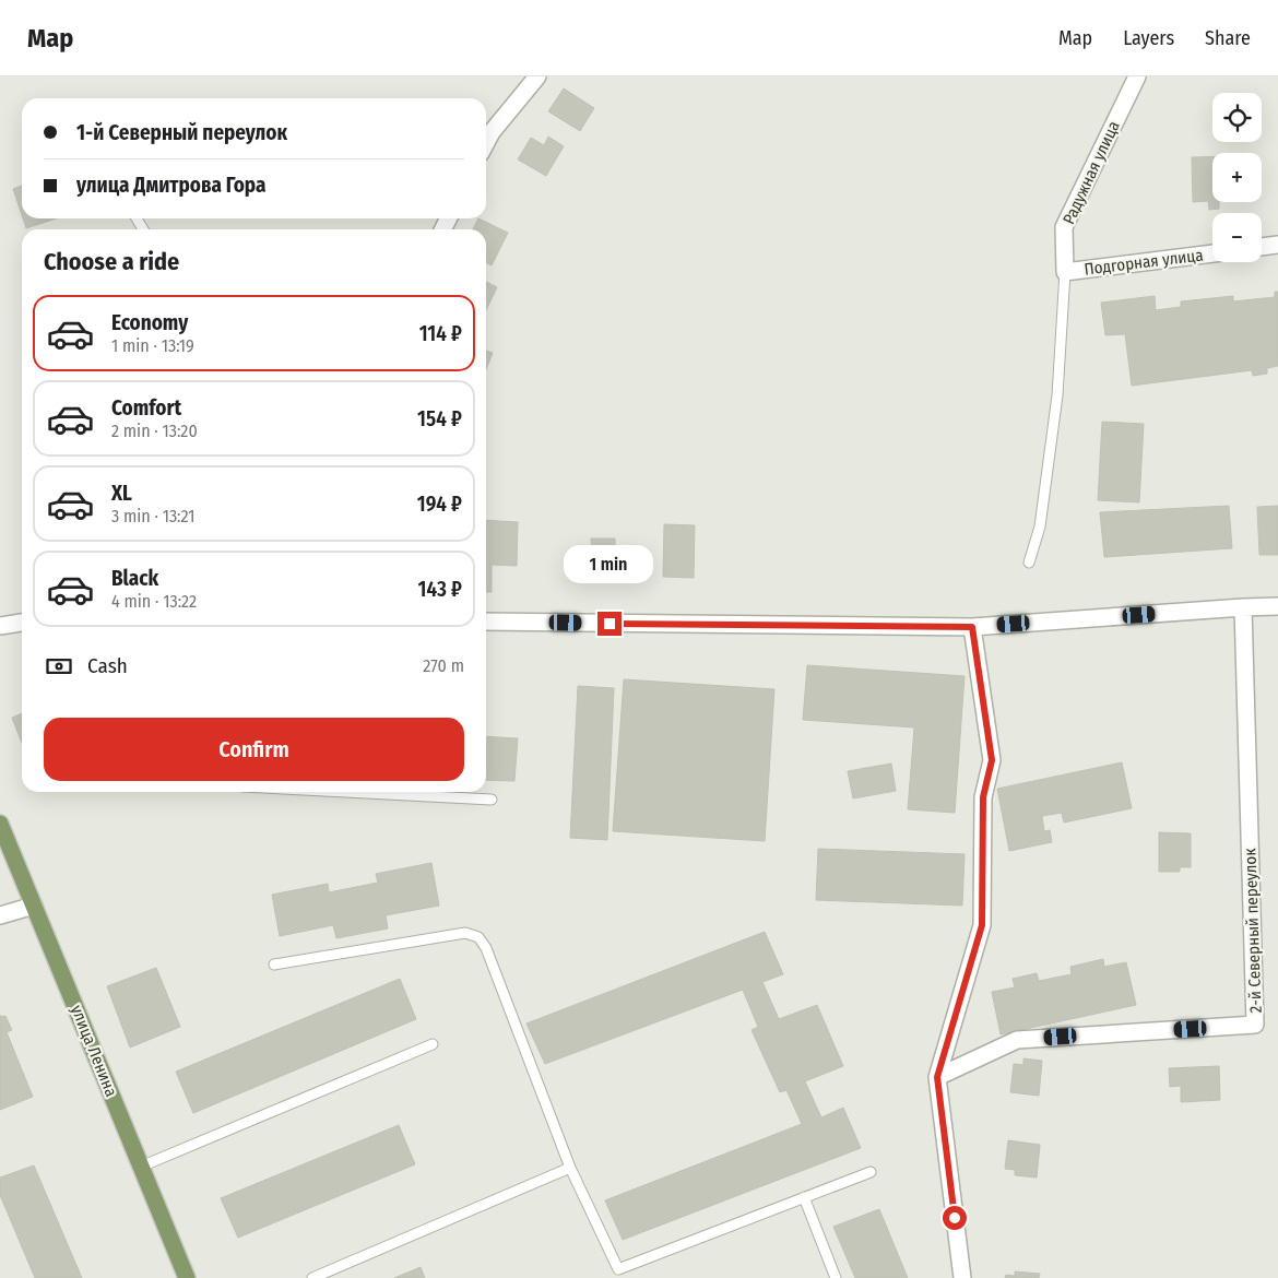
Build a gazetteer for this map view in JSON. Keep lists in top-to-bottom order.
{
  "streets": {
    "main road": ["улица Ленина"],
    "street": ["Радужная улица", "Подгорная улица", "2-й Северный переулок"]
  },
  "crossings": [
    ["Радужная улица", "Подгорная улица"]
  ],
  "page": {
    "header": "Map",
    "nav": ["Map", "Layers", "Share"],
    "map_buttons": ["+", "−"],
    "banner": ["1-й Северный переулок", "улица Дмитрова Гора"],
    "heading": "Choose a ride",
    "list": [
      {
        "name": "Economy",
        "note": "1 min · 13:19",
        "value": "114 ₽"
      },
      {
        "name": "Comfort",
        "note": "2 min · 13:20",
        "value": "154 ₽"
      },
      {
        "name": "XL",
        "note": "3 min · 13:21",
        "value": "194 ₽"
      },
      {
        "name": "Black",
        "note": "4 min · 13:22",
        "value": "143 ₽"
      }
    ],
    "bubble": "1 min",
    "pay": ["Cash", "270 m"],
    "buttons": "Confirm"
  }
}
